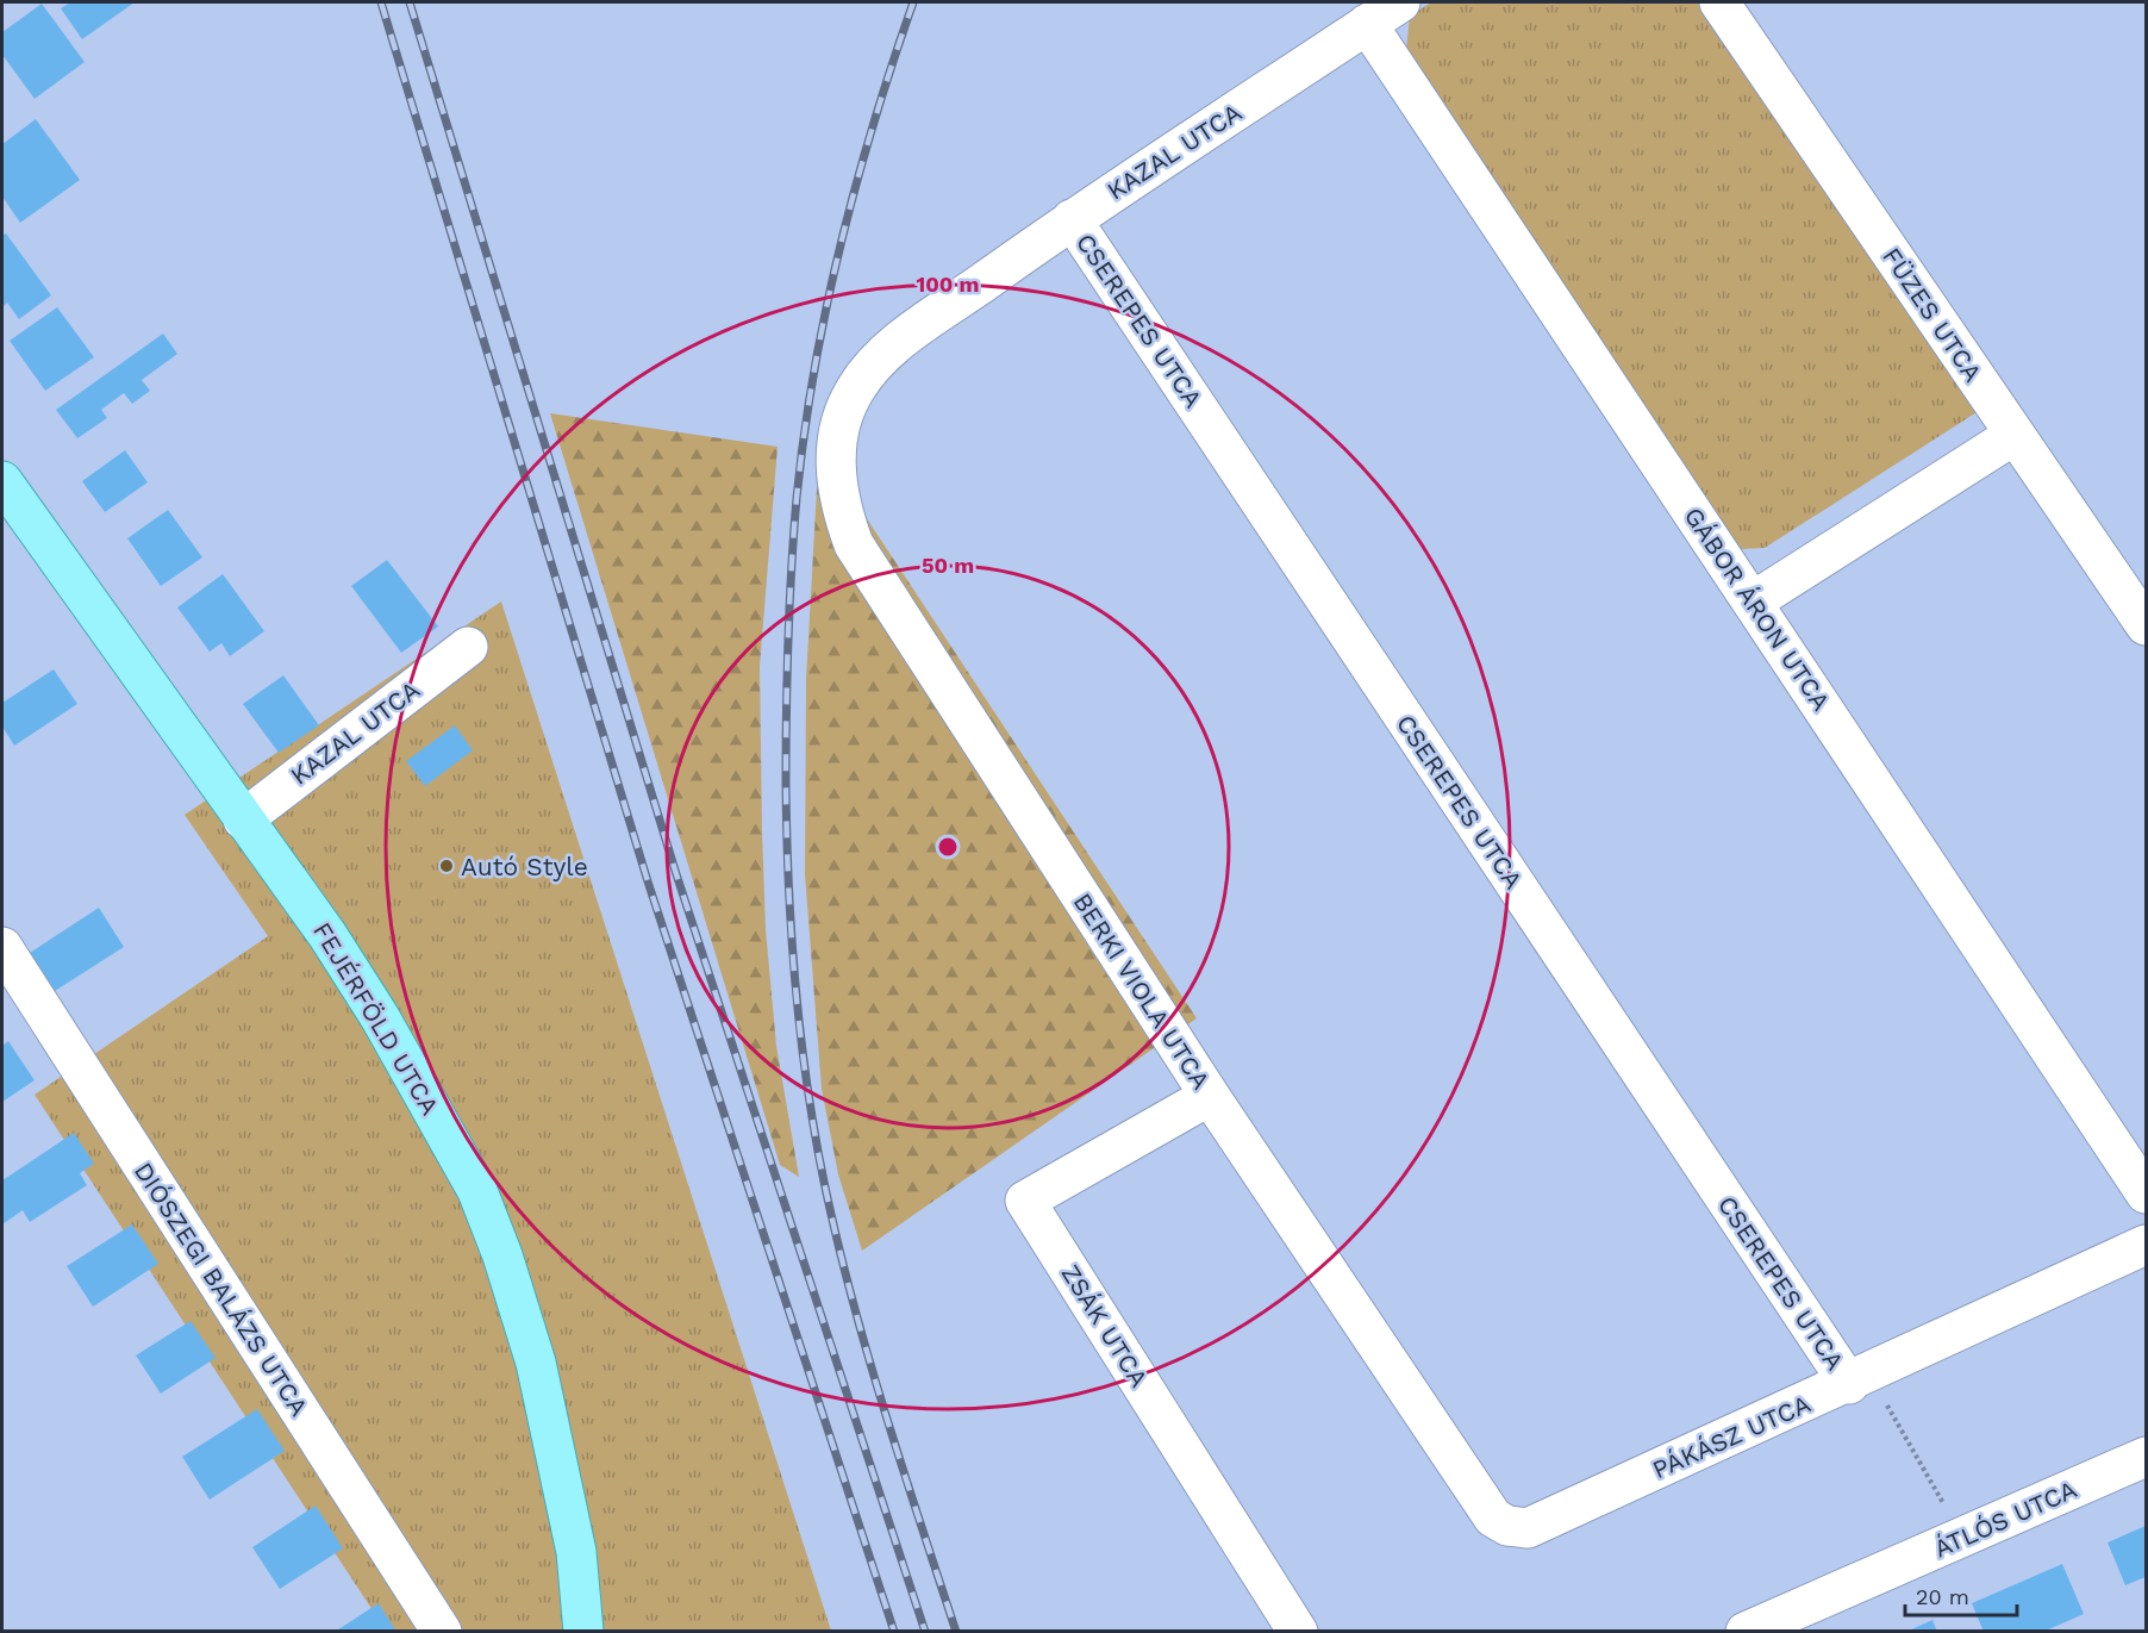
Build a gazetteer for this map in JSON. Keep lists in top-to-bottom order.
{
  "streets": {
    "main road": ["FEJÉRFÖLD UTCA"],
    "street": [
      "KAZAL UTCA",
      "FÜZES UTCA",
      "CSEREPES UTCA",
      "GÁBOR ÁRON UTCA",
      "BERKI VIOLA UTCA",
      "DIÓSZEGI BALÁZS UTCA",
      "ZSÁK UTCA",
      "PÁKÁSZ UTCA",
      "ÁTLÓS UTCA"
    ]
  },
  "crossings": [
    ["KAZAL UTCA", "CSEREPES UTCA"],
    ["KAZAL UTCA", "GÁBOR ÁRON UTCA"],
    ["KAZAL UTCA", "BERKI VIOLA UTCA"],
    ["KAZAL UTCA", "FEJÉRFÖLD UTCA"],
    ["CSEREPES UTCA", "PÁKÁSZ UTCA"],
    ["BERKI VIOLA UTCA", "ZSÁK UTCA"],
    ["BERKI VIOLA UTCA", "PÁKÁSZ UTCA"]
  ],
  "places": ["Autó Style"],
  "scale_bar": "20 m",
  "rings": ["100 m", "50 m"]
}
